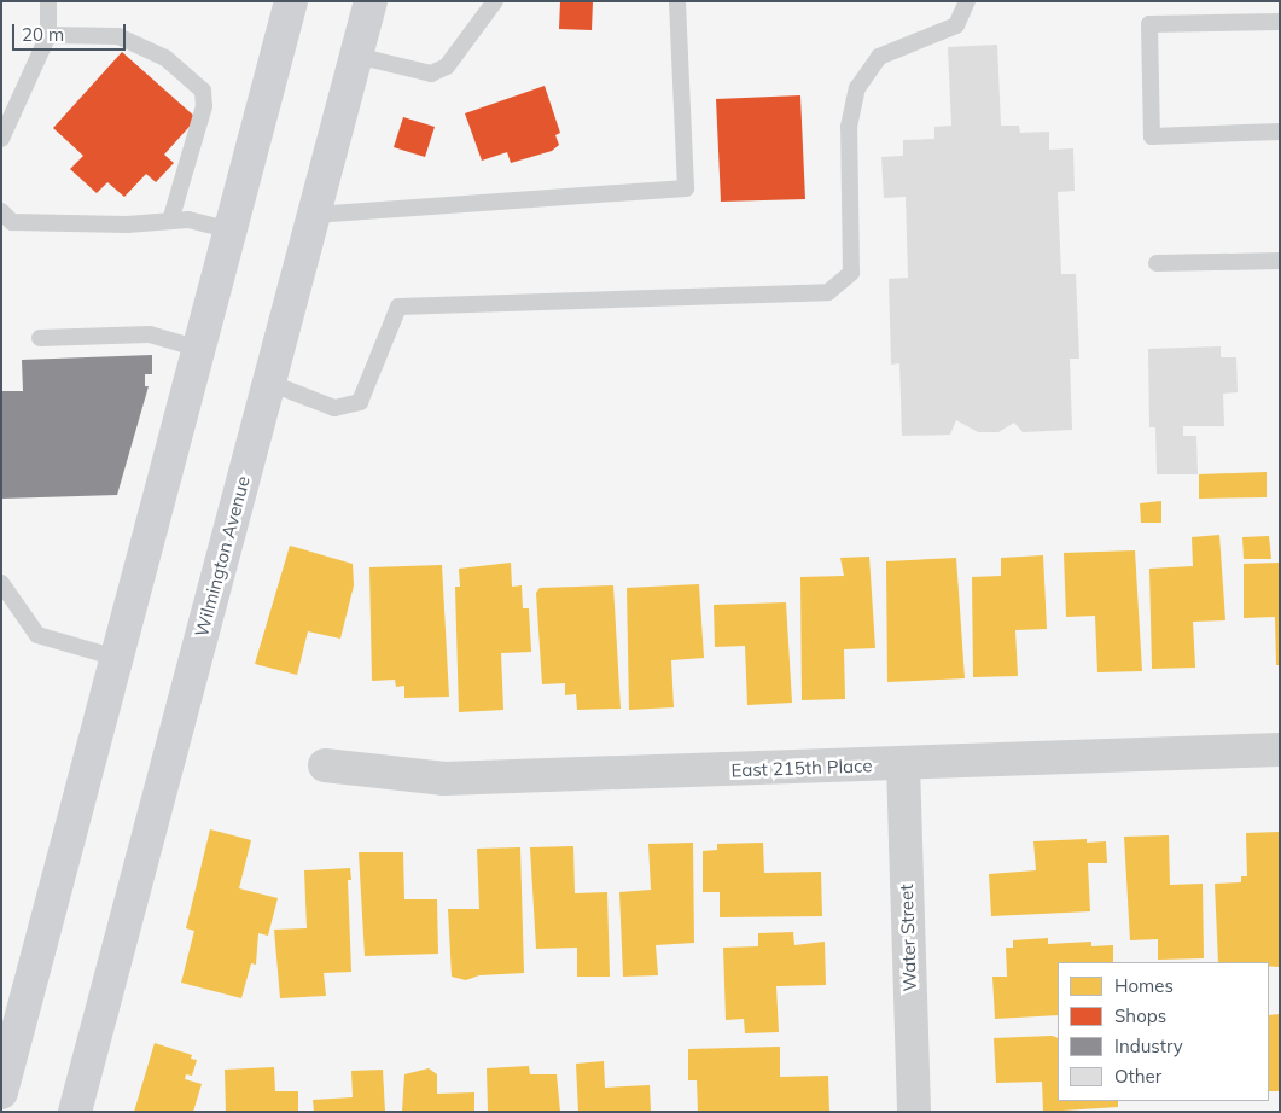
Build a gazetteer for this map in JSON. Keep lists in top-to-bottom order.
{
  "streets": {
    "main road": ["Wilmington Avenue"],
    "street": ["East 215th Place", "Water Street"]
  },
  "crossings": [
    ["East 215th Place", "Water Street"]
  ],
  "legend": [
    "Homes",
    "Shops",
    "Industry",
    "Other"
  ],
  "scale_bar": "20 m"
}
